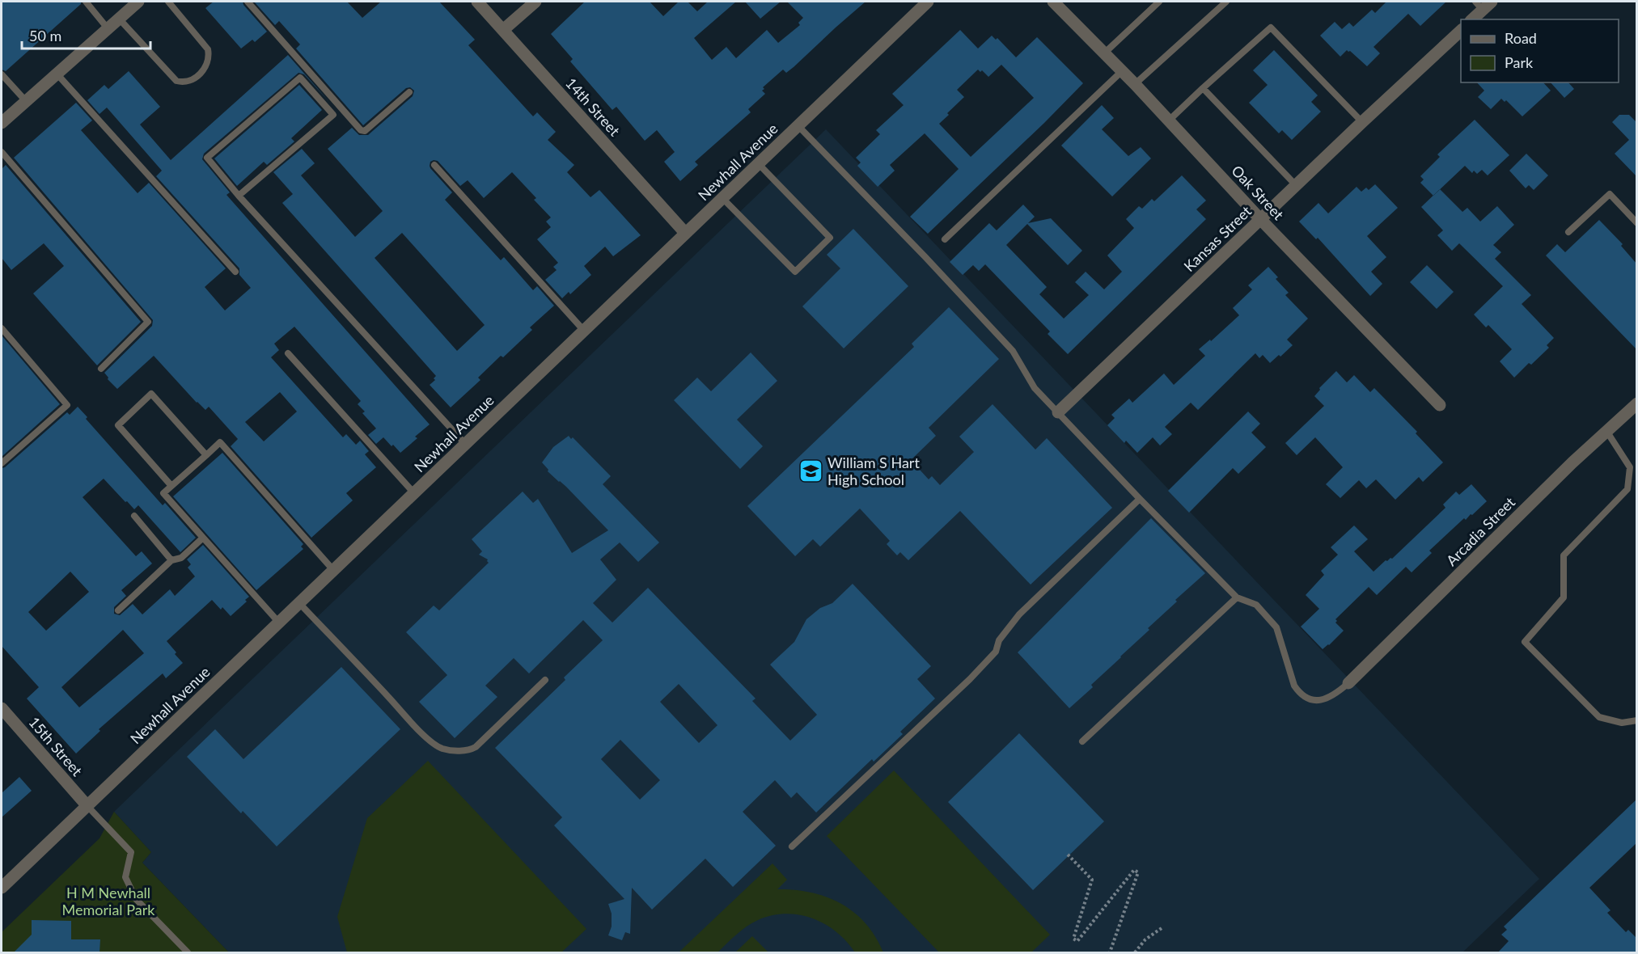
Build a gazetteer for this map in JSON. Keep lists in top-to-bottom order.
{
  "streets": {
    "street": [
      "14th Street",
      "Newhall Avenue",
      "Oak Street",
      "Kansas Street",
      "Arcadia Street",
      "15th Street"
    ]
  },
  "crossings": [
    ["14th Street", "Newhall Avenue"],
    ["Newhall Avenue", "15th Street"],
    ["Oak Street", "Kansas Street"]
  ],
  "parks": ["H M Newhall Memorial Park"],
  "places": {
    "school or university": ["William S Hart High School"]
  },
  "legend": ["Road", "Park"],
  "scale_bar": "50 m"
}
